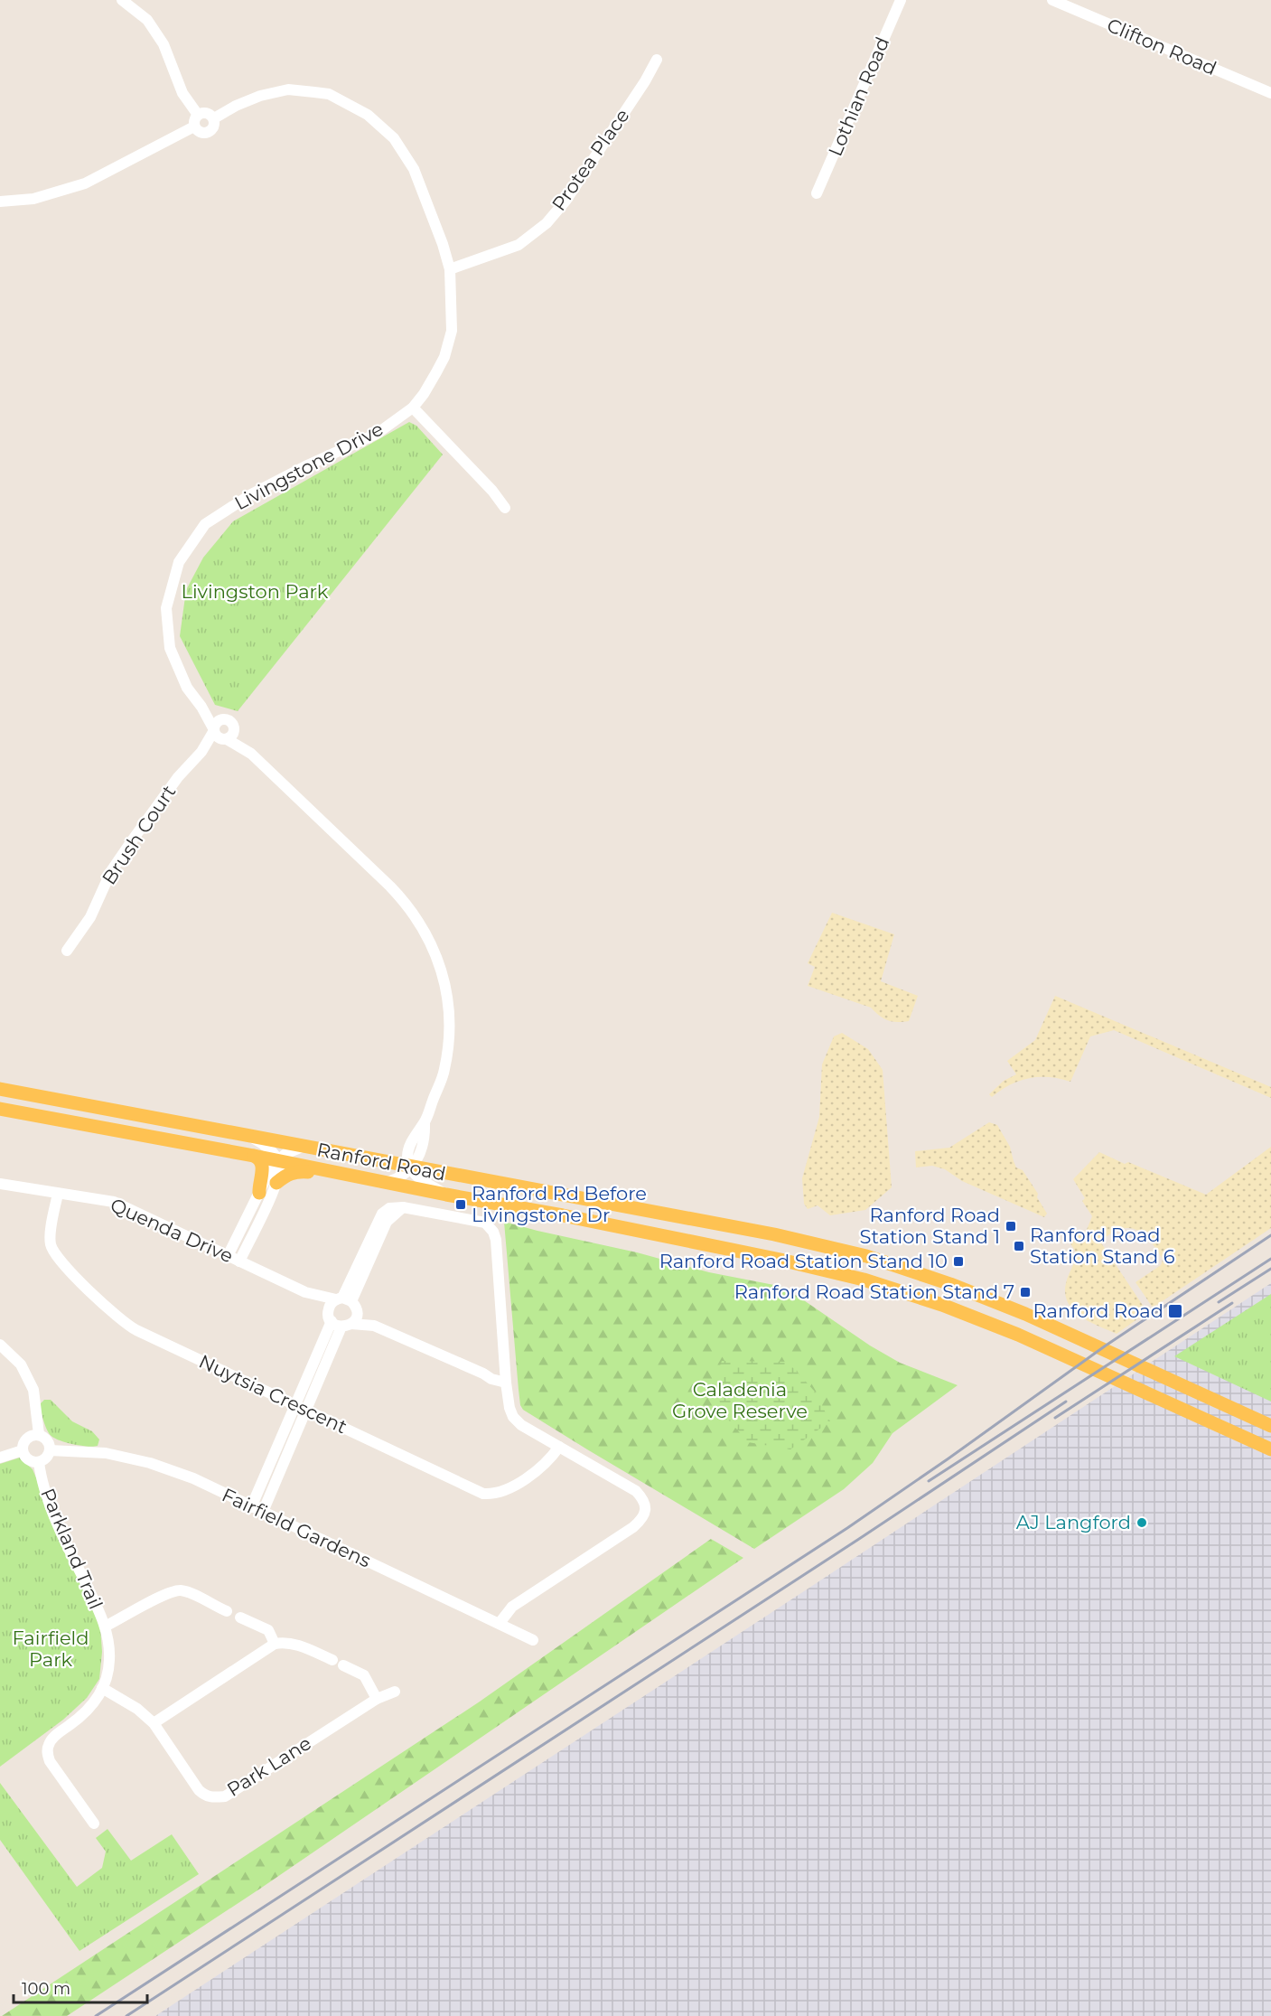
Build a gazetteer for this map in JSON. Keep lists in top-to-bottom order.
{
  "streets": {
    "main road": ["Ranford Road"],
    "street": [
      "Clifton Road",
      "Lothian Road",
      "Protea Place",
      "Livingstone Drive",
      "Brush Court",
      "Quenda Drive",
      "Nuytsia Crescent",
      "Fairfield Gardens",
      "Parkland Trail",
      "Park Lane"
    ]
  },
  "crossings": [
    ["Protea Place", "Livingstone Drive"],
    ["Livingstone Drive", "Brush Court"],
    ["Quenda Drive", "Nuytsia Crescent"],
    ["Fairfield Gardens", "Parkland Trail"],
    ["Parkland Trail", "Park Lane"]
  ],
  "parks": ["Livingston Park", "Caladenia Grove Reserve", "Fairfield Park"],
  "places": {
    "transit": [
      "Ranford Rd Before Livingstone Dr",
      "Ranford Road Station Stand 1",
      "Ranford Road Station Stand 6",
      "Ranford Road Station Stand 10",
      "Ranford Road Station Stand 7",
      "Ranford Road"
    ],
    "other": ["AJ Langford"]
  },
  "scale_bar": "100 m"
}
